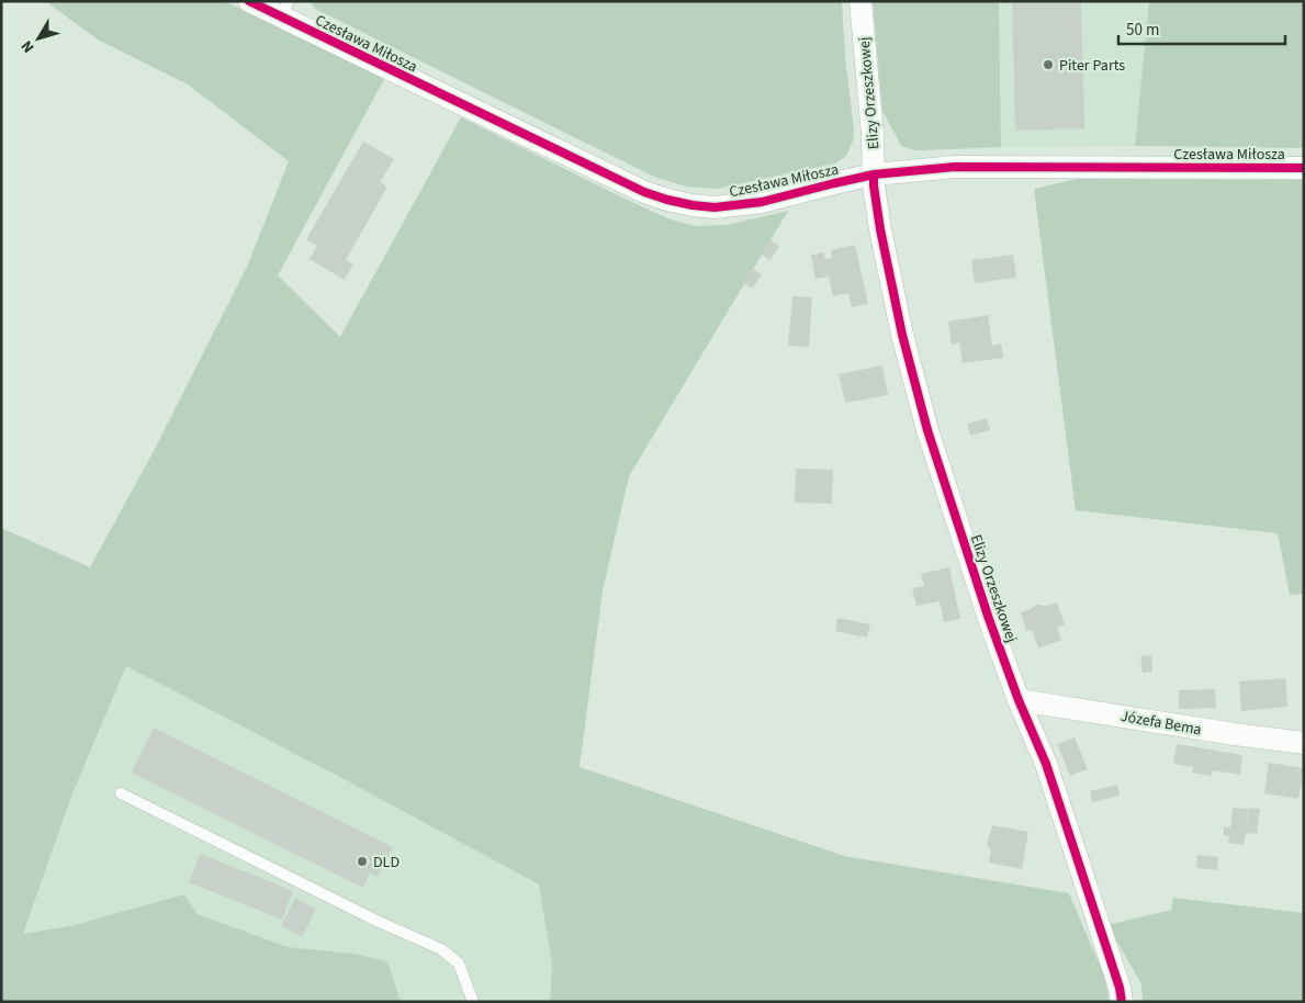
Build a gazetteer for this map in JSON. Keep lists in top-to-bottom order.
{
  "streets": {
    "street": ["Czesława Miłosza", "Elizy Orzeszkowej", "Józefa Bema"]
  },
  "crossings": [
    ["Czesława Miłosza", "Elizy Orzeszkowej"],
    ["Elizy Orzeszkowej", "Józefa Bema"]
  ],
  "places": ["Piter Parts", "DLD"],
  "scale_bar": "50 m",
  "north": "bottom left"
}
